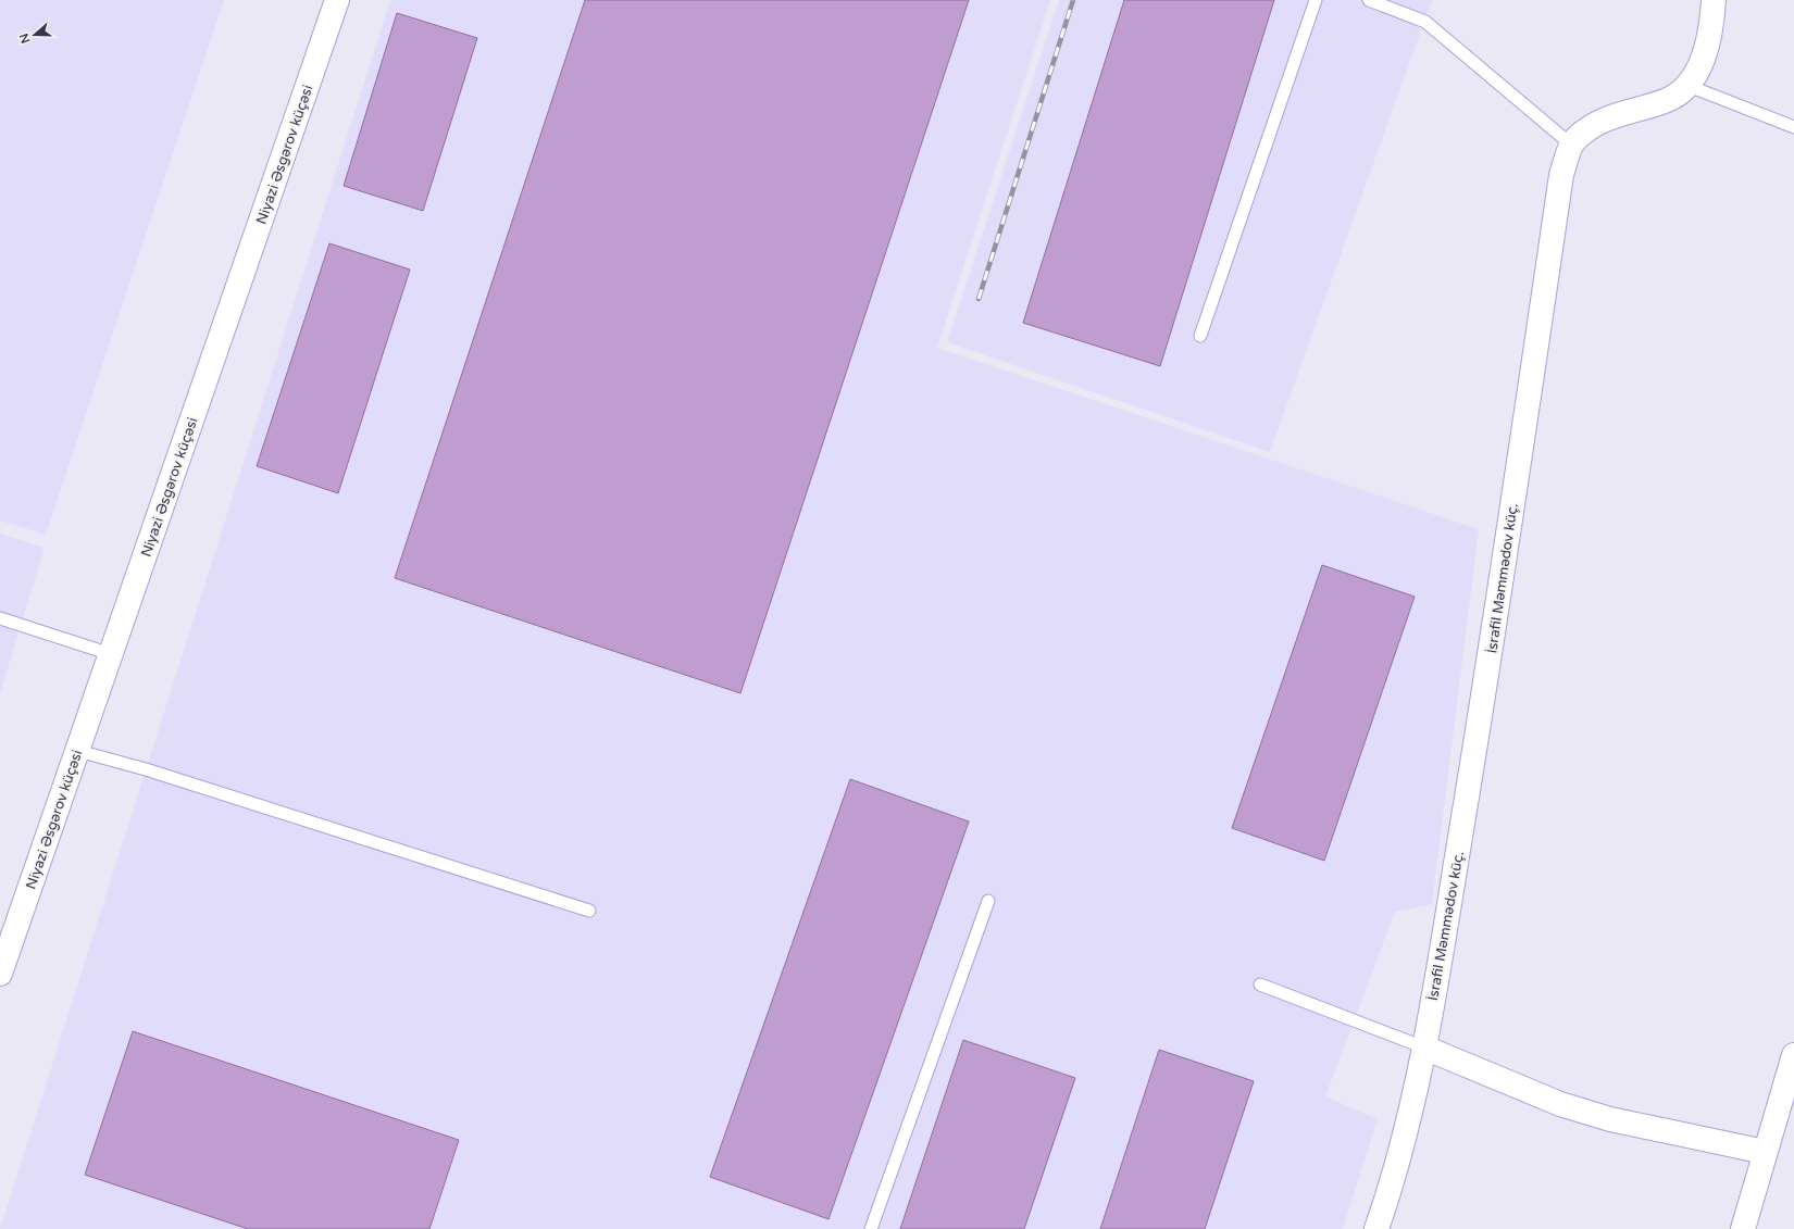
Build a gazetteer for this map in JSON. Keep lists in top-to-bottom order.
{
  "streets": {
    "street": ["Niyazi Əsgərov küçəsi", "İsrafil Məmmədov küç."]
  },
  "north": "left"
}
